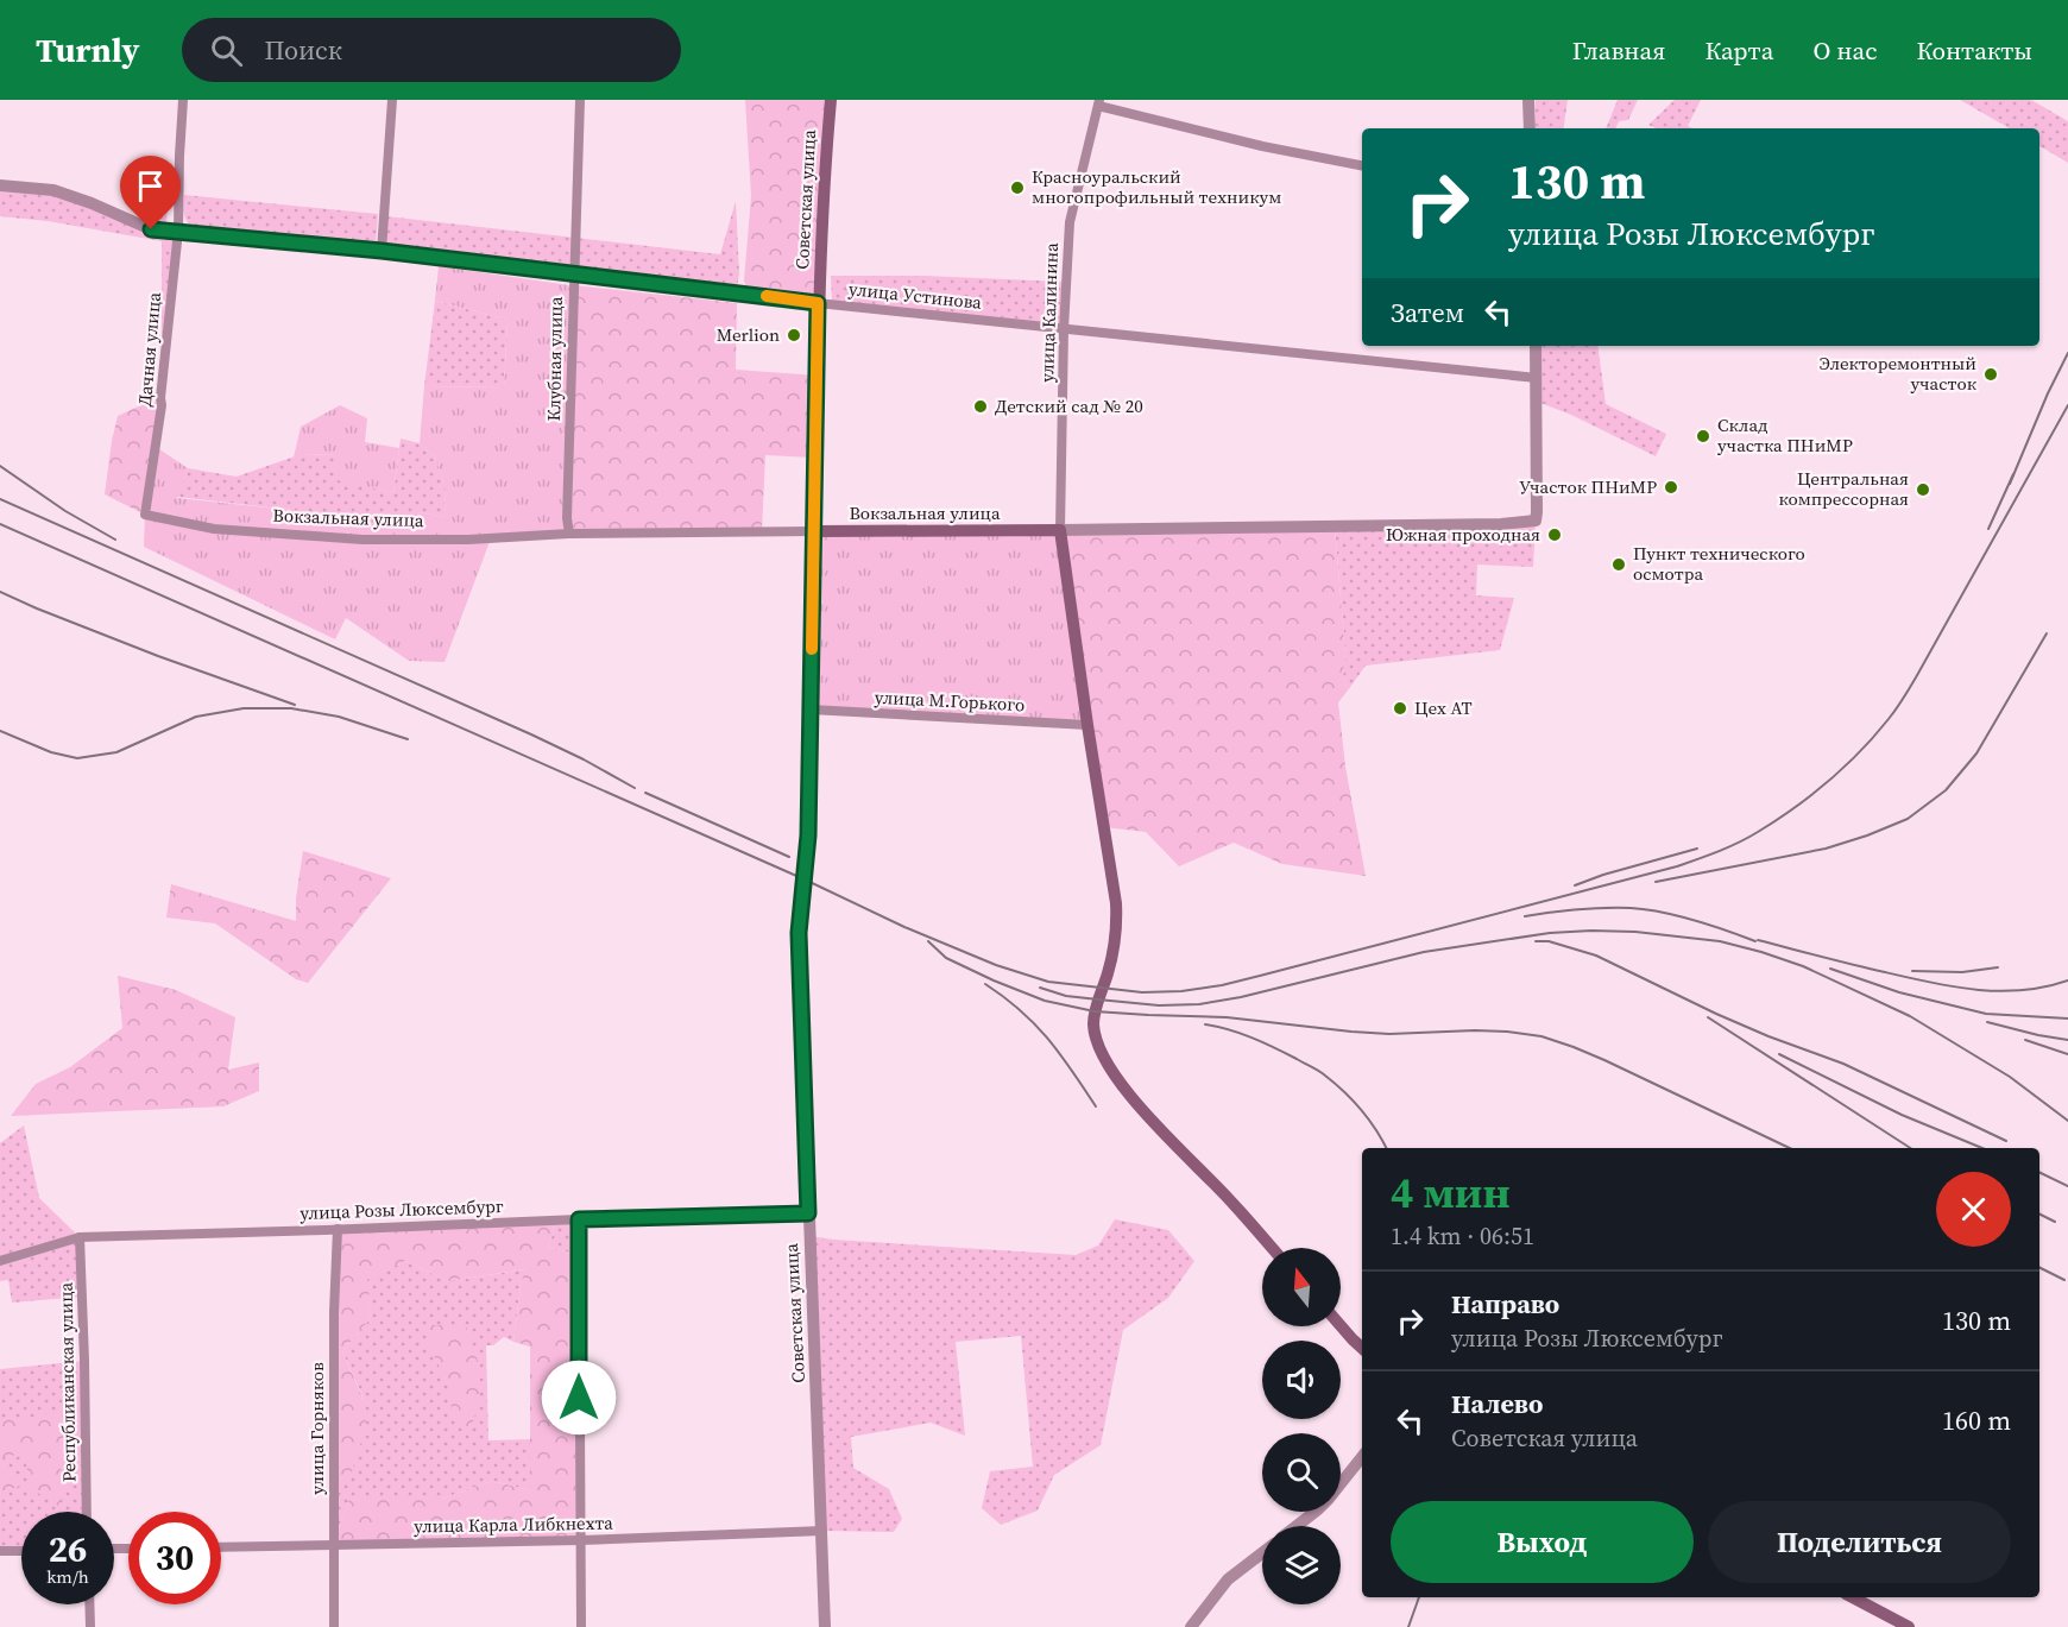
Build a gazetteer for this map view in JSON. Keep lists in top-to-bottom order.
{
  "streets": {
    "main road": ["Советская улица", "Вокзальная улица"],
    "street": [
      "улица Устинова",
      "улица Калинина",
      "Дачная улица",
      "Клубная улица",
      "улица М.Горького",
      "улица Розы Люксембург",
      "Республиканская улица",
      "улица Горняков",
      "улица Карла Либкнехта"
    ]
  },
  "crossings": [
    ["Советская улица", "улица Устинова"],
    ["Советская улица", "Вокзальная улица"],
    ["Советская улица", "улица М.Горького"],
    ["Советская улица", "улица Розы Люксембург"],
    ["Советская улица", "улица Карла Либкнехта"],
    ["улица Устинова", "улица Калинина"],
    ["улица Устинова", "Дачная улица"],
    ["улица Устинова", "Клубная улица"],
    ["улица Устинова", "Вокзальная улица"],
    ["улица Калинина", "Вокзальная улица"],
    ["Дачная улица", "Вокзальная улица"],
    ["Клубная улица", "Вокзальная улица"],
    ["улица Розы Люксембург", "Республиканская улица"],
    ["улица Розы Люксембург", "улица Горняков"],
    ["улица Горняков", "улица Карла Либкнехта"]
  ],
  "places": [
    "Красноуральский многопрофильный техникум",
    "Merlion",
    "Электоремонтный участок",
    "Детский сад № 20",
    "Склад участка ПНиМР",
    "Участок ПНиМР",
    "Центральная компрессорная",
    "Южная проходная",
    "Пункт технического осмотра",
    "Цех АТ"
  ],
  "north": "top",
  "page": {
    "header": "Turnly",
    "search": "Поиск",
    "nav": [
      "Главная",
      "Карта",
      "О нас",
      "Контакты"
    ],
    "turn": ["130 m", "улица Розы Люксембург"],
    "then": "Затем",
    "heading": ["4 мин", "1.4 km · 06:51"],
    "list": [
      {
        "name": "Направо",
        "note": "улица Розы Люксембург",
        "value": "130 m"
      },
      {
        "name": "Налево",
        "note": "Советская улица",
        "value": "160 m"
      }
    ],
    "buttons": ["Выход", "Поделиться"],
    "speed": "26 km/h",
    "limit": "30"
  }
}
